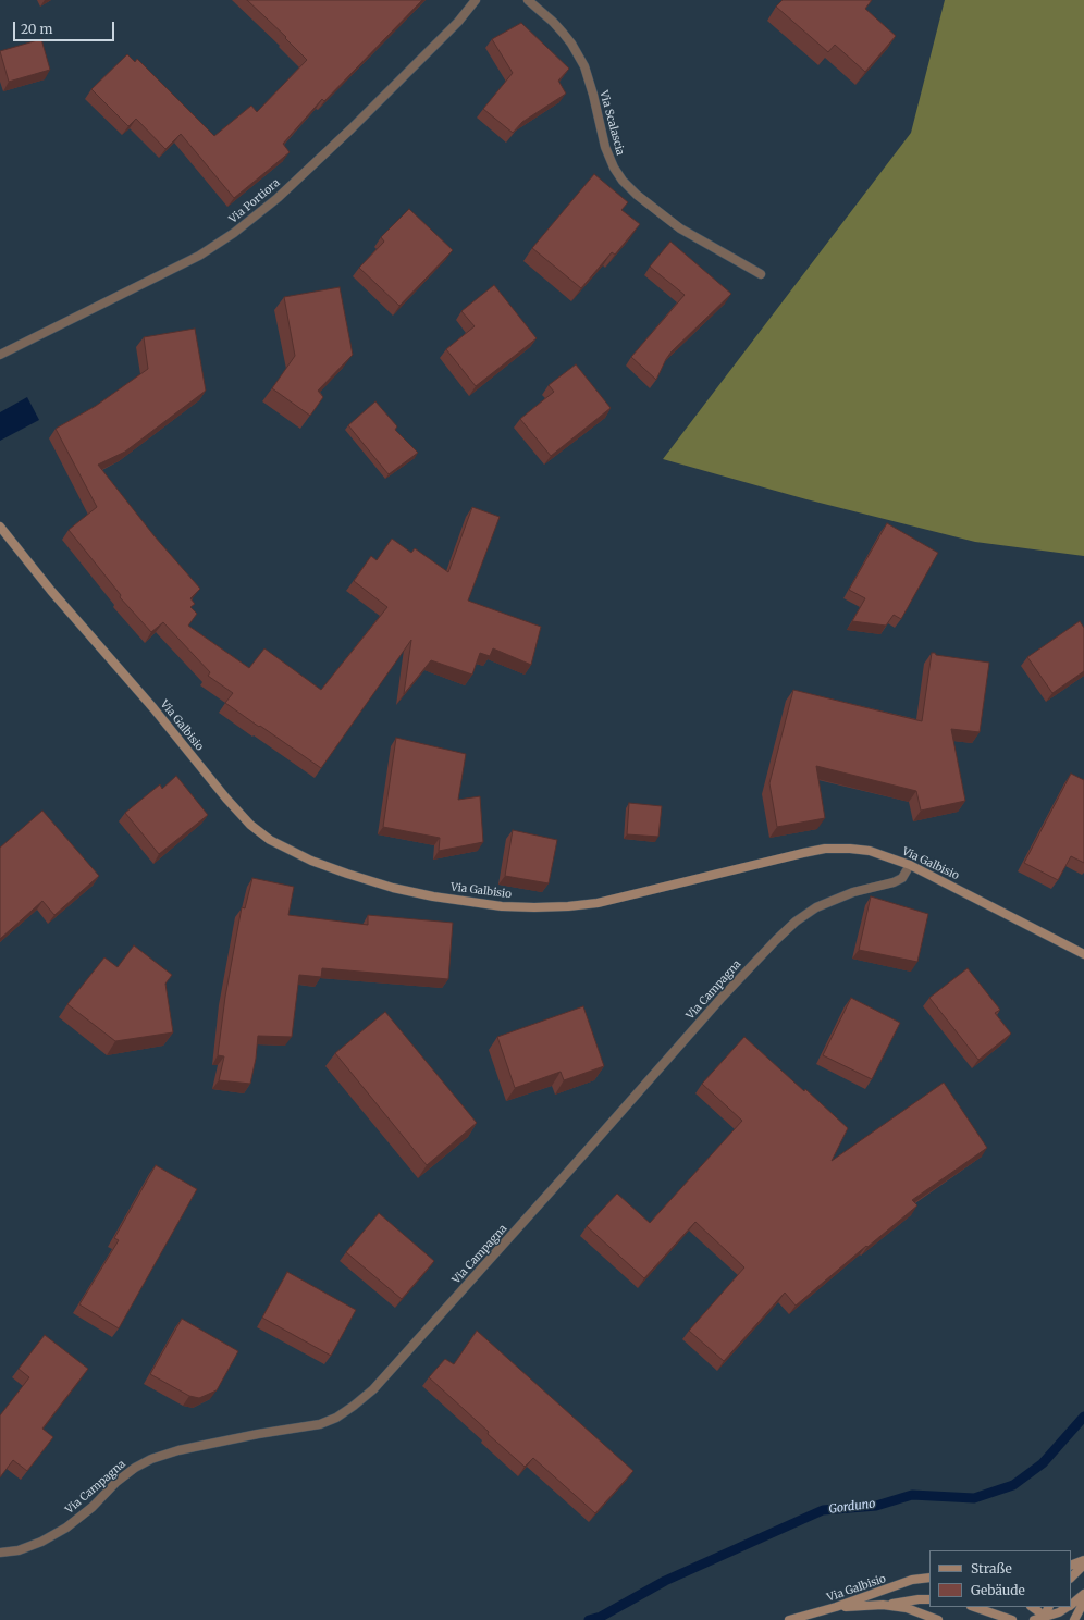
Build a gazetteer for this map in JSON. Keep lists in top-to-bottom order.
{
  "streets": {
    "street": [
      "Via Scalascia",
      "Via Portiora",
      "Via Galbisio",
      "Via Campagna"
    ]
  },
  "crossings": [
    ["Via Galbisio", "Via Campagna"]
  ],
  "water": ["Gorduno"],
  "legend": ["Straße", "Gebäude"],
  "scale_bar": "20 m"
}
